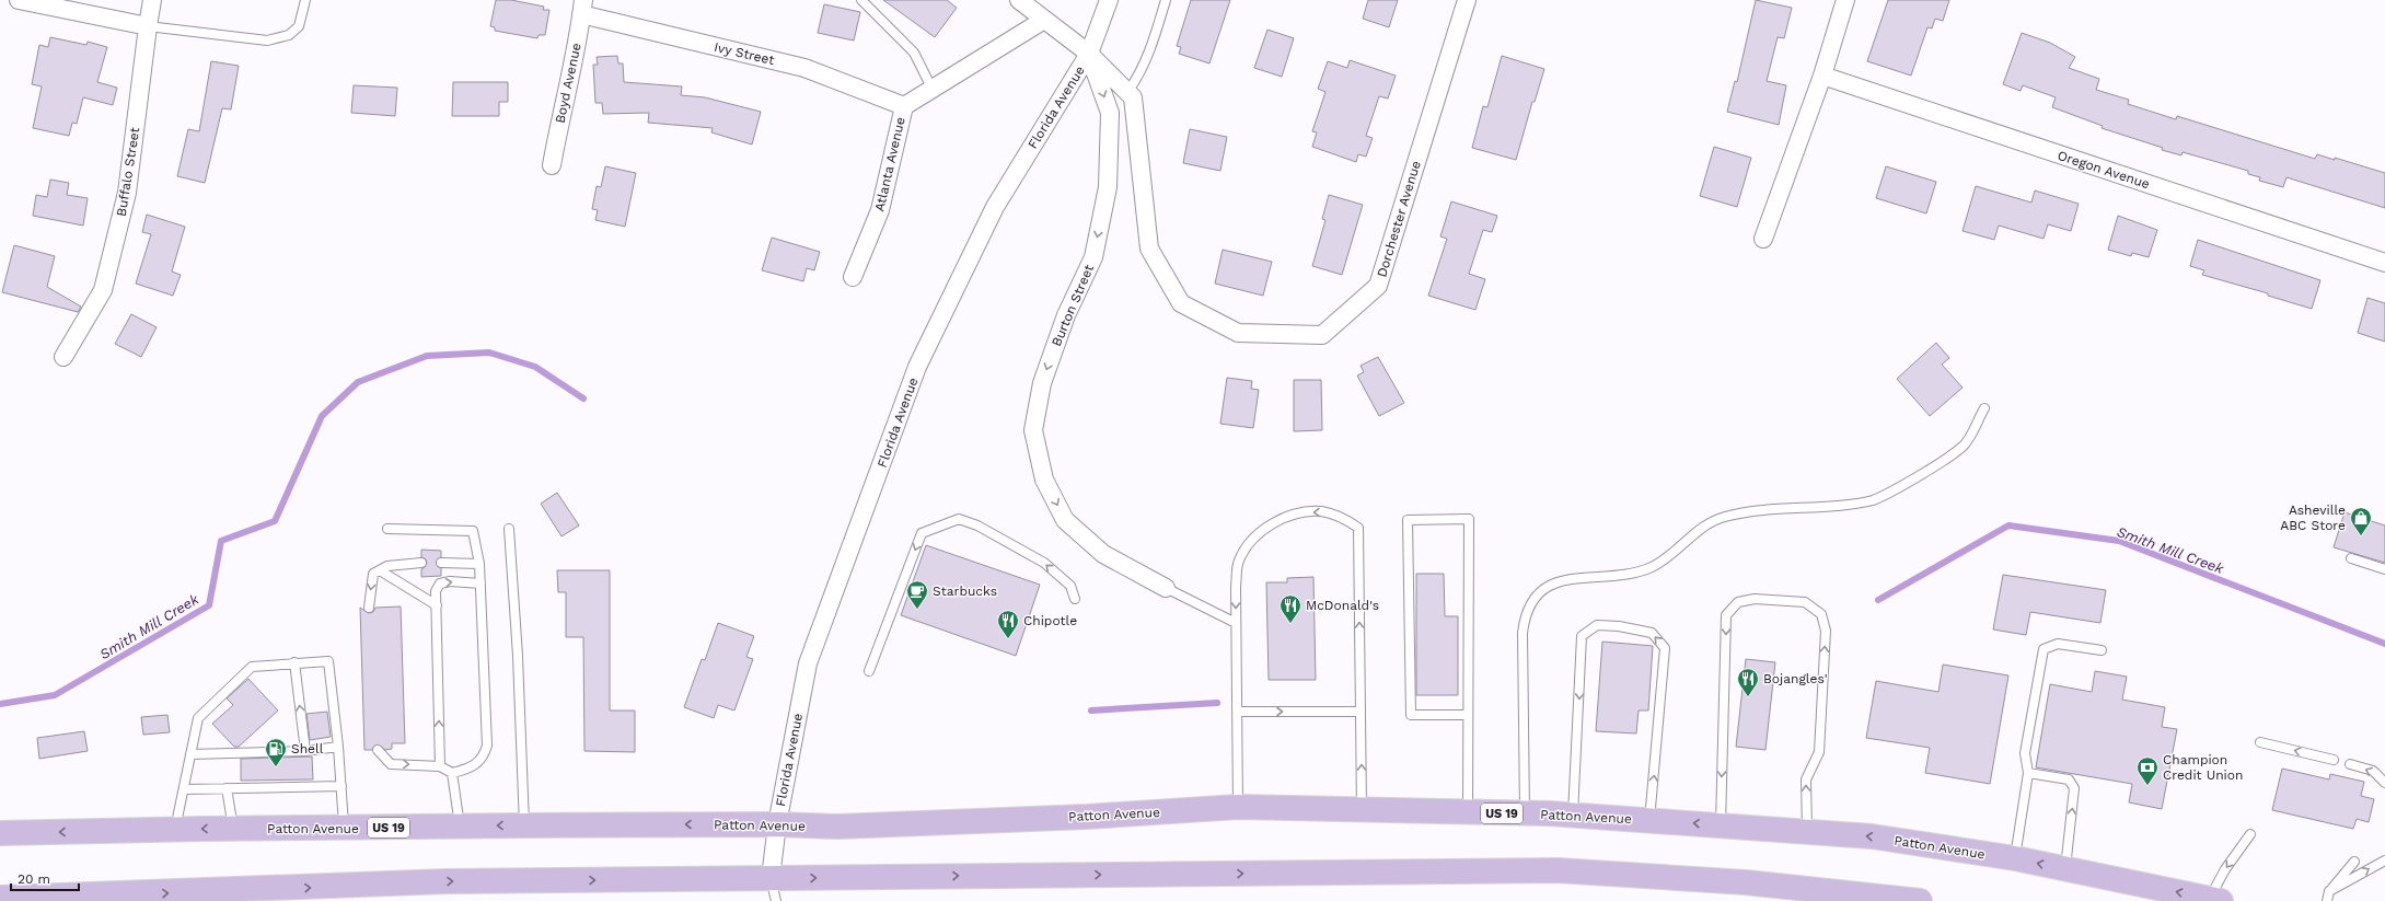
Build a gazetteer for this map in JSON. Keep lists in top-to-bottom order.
{
  "streets": {
    "main road": ["US 19", "Patton Avenue"],
    "street": [
      "Ivy Street",
      "Boyd Avenue",
      "Florida Avenue",
      "Atlanta Avenue",
      "Oregon Avenue",
      "Buffalo Street",
      "Dorchester Avenue",
      "Burton Street"
    ]
  },
  "crossings": [
    ["Ivy Street", "Boyd Avenue"],
    ["Ivy Street", "Atlanta Avenue"],
    ["Florida Avenue", "Dorchester Avenue"],
    ["Florida Avenue", "Burton Street"],
    ["Florida Avenue", "Patton Avenue"],
    ["Dorchester Avenue", "Burton Street"]
  ],
  "one_way": ["Burton Street"],
  "water": ["Smith Mill Creek"],
  "places": {
    "shop": ["Asheville ABC Store"],
    "cafe": ["Starbucks"],
    "restaurant": ["McDonald's", "Chipotle", "Bojangles'"],
    "fuel station": ["Shell"],
    "bank": ["Champion Credit Union"]
  },
  "scale_bar": "20 m"
}
